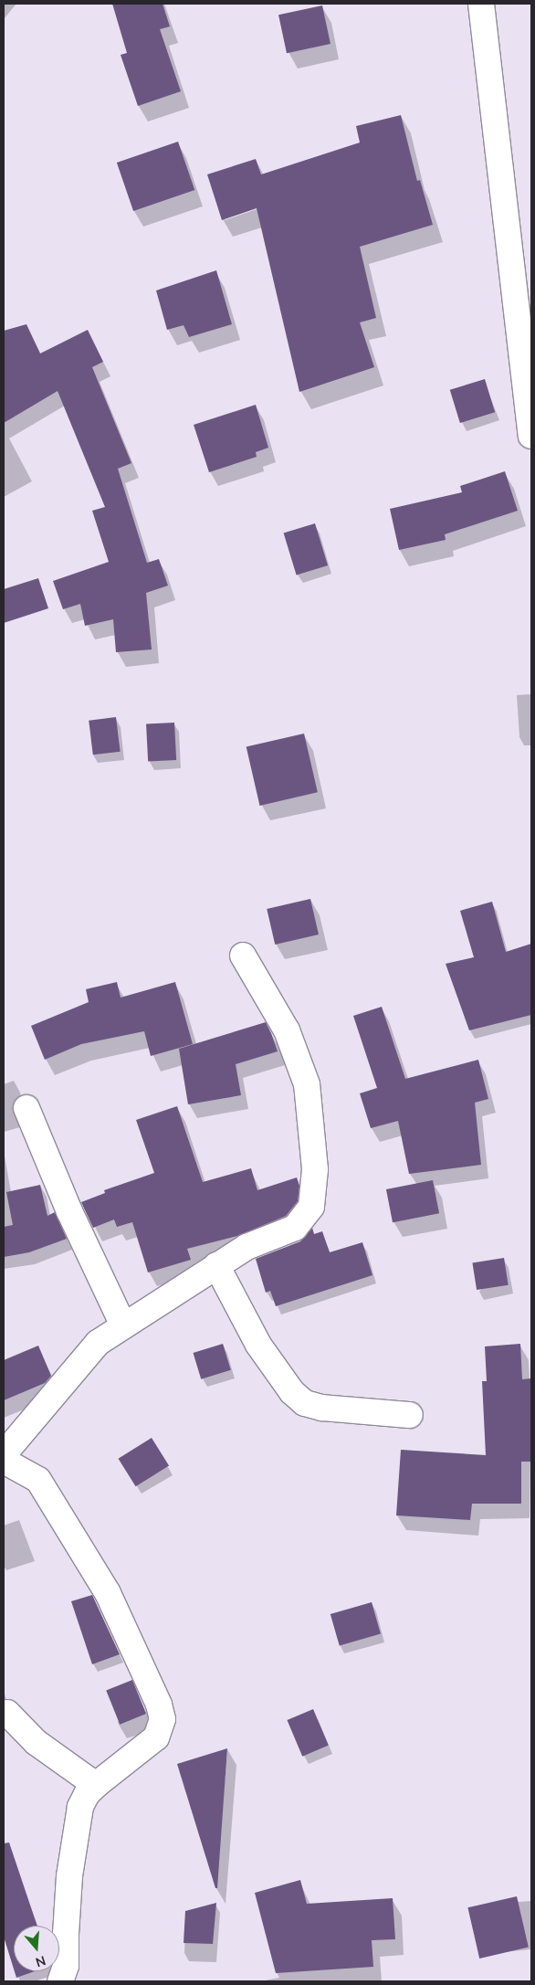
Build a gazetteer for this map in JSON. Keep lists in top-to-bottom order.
{
  "north": "bottom"
}
